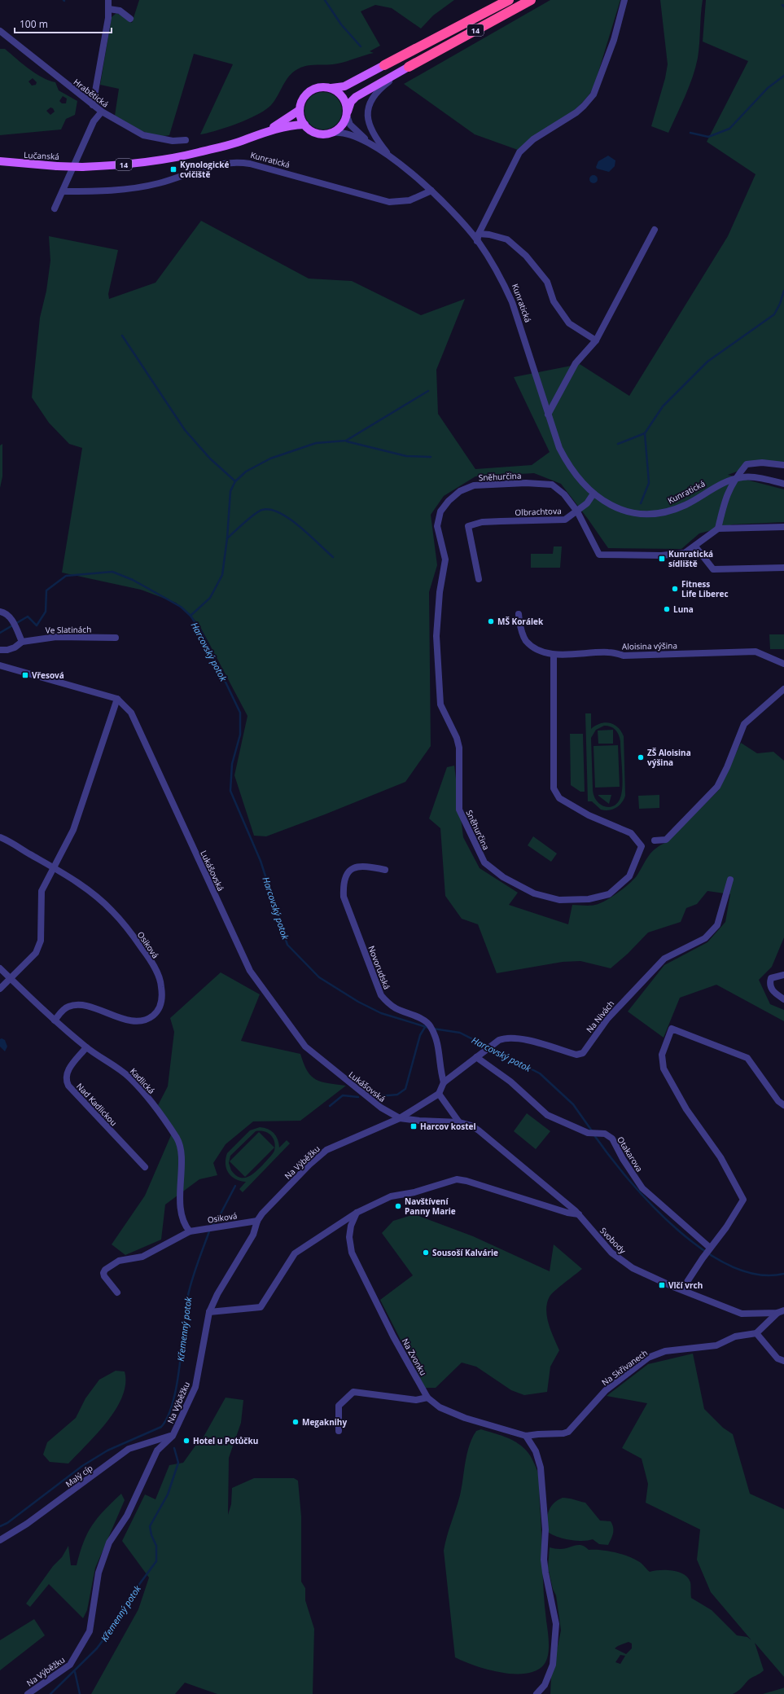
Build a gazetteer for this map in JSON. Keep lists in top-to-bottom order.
{
  "streets": {
    "highway": ["14"],
    "main road": ["Lučanská", "Kunratická"],
    "street": [
      "Hrabětická",
      "Sněhurčina",
      "Olbrachtova",
      "Ve Slatinách",
      "Aloisina výšina",
      "Lukášovská",
      "Osiková",
      "Novorudská",
      "Na Nivách",
      "Kadlická",
      "Nad Kadlickou",
      "Otakarova",
      "Na Výběžku",
      "Svobody",
      "Na Zvonku",
      "Na Skřivanech",
      "Malý cíp"
    ]
  },
  "crossings": [
    ["14", "Kunratická"],
    ["Lučanská", "Kunratická"],
    ["Kunratická", "Olbrachtova"],
    ["Sněhurčina", "Olbrachtova"],
    ["Sněhurčina", "Aloisina výšina"],
    ["Lukášovská", "Na Výběžku"],
    ["Lukášovská", "Svobody"],
    ["Osiková", "Kadlická"],
    ["Osiková", "Na Výběžku"],
    ["Novorudská", "Na Nivách"],
    ["Na Nivách", "Otakarova"],
    ["Kadlická", "Nad Kadlickou"],
    ["Na Výběžku", "Svobody"],
    ["Na Výběžku", "Malý cíp"],
    ["Na Zvonku", "Na Skřivanech"]
  ],
  "water": ["Harcovský potok", "Křemenný potok"],
  "places": {
    "transit": [
      "Kynologické cvičiště",
      "Kunratická sídliště",
      "Vřesová",
      "Harcov kostel",
      "Vlčí vrch"
    ],
    "other": [
      "Fitness Life Liberec",
      "Luna",
      "MŠ Korálek",
      "ZŠ Aloisina výšina",
      "Navštívení Panny Marie",
      "Sousoší Kalvárie",
      "Megaknihy",
      "Hotel u Potůčku"
    ]
  },
  "scale_bar": "100 m"
}
